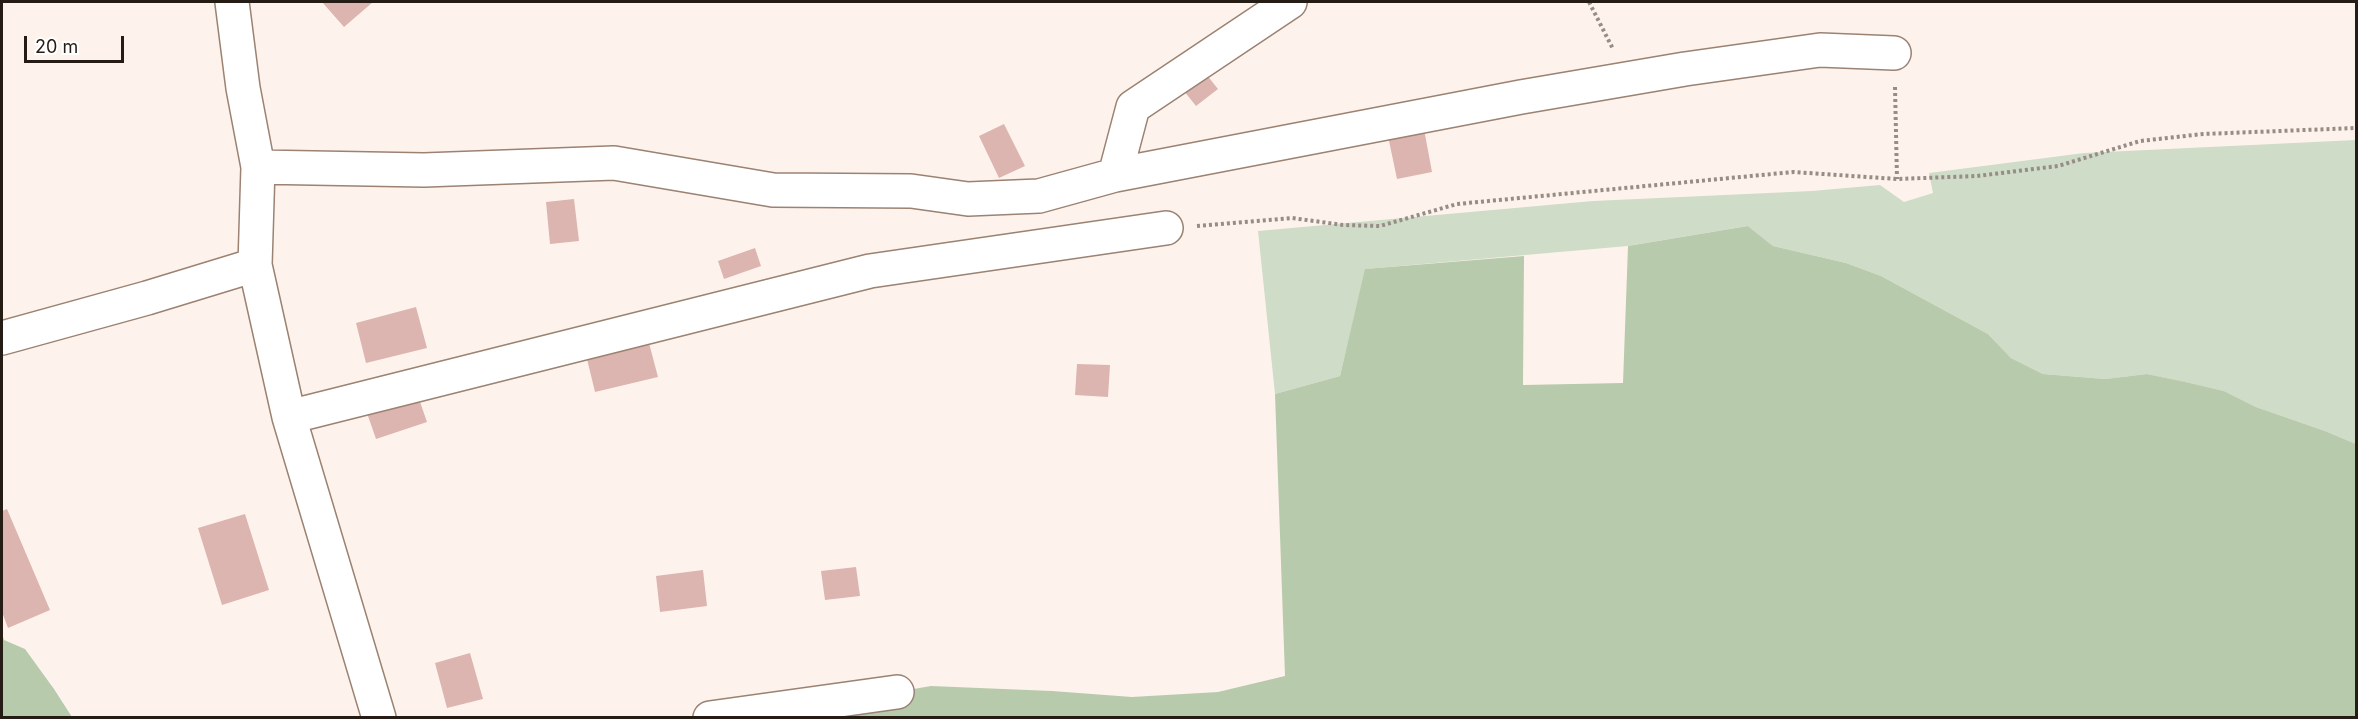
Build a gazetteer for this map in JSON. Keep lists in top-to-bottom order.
{
  "scale_bar": "20 m"
}
